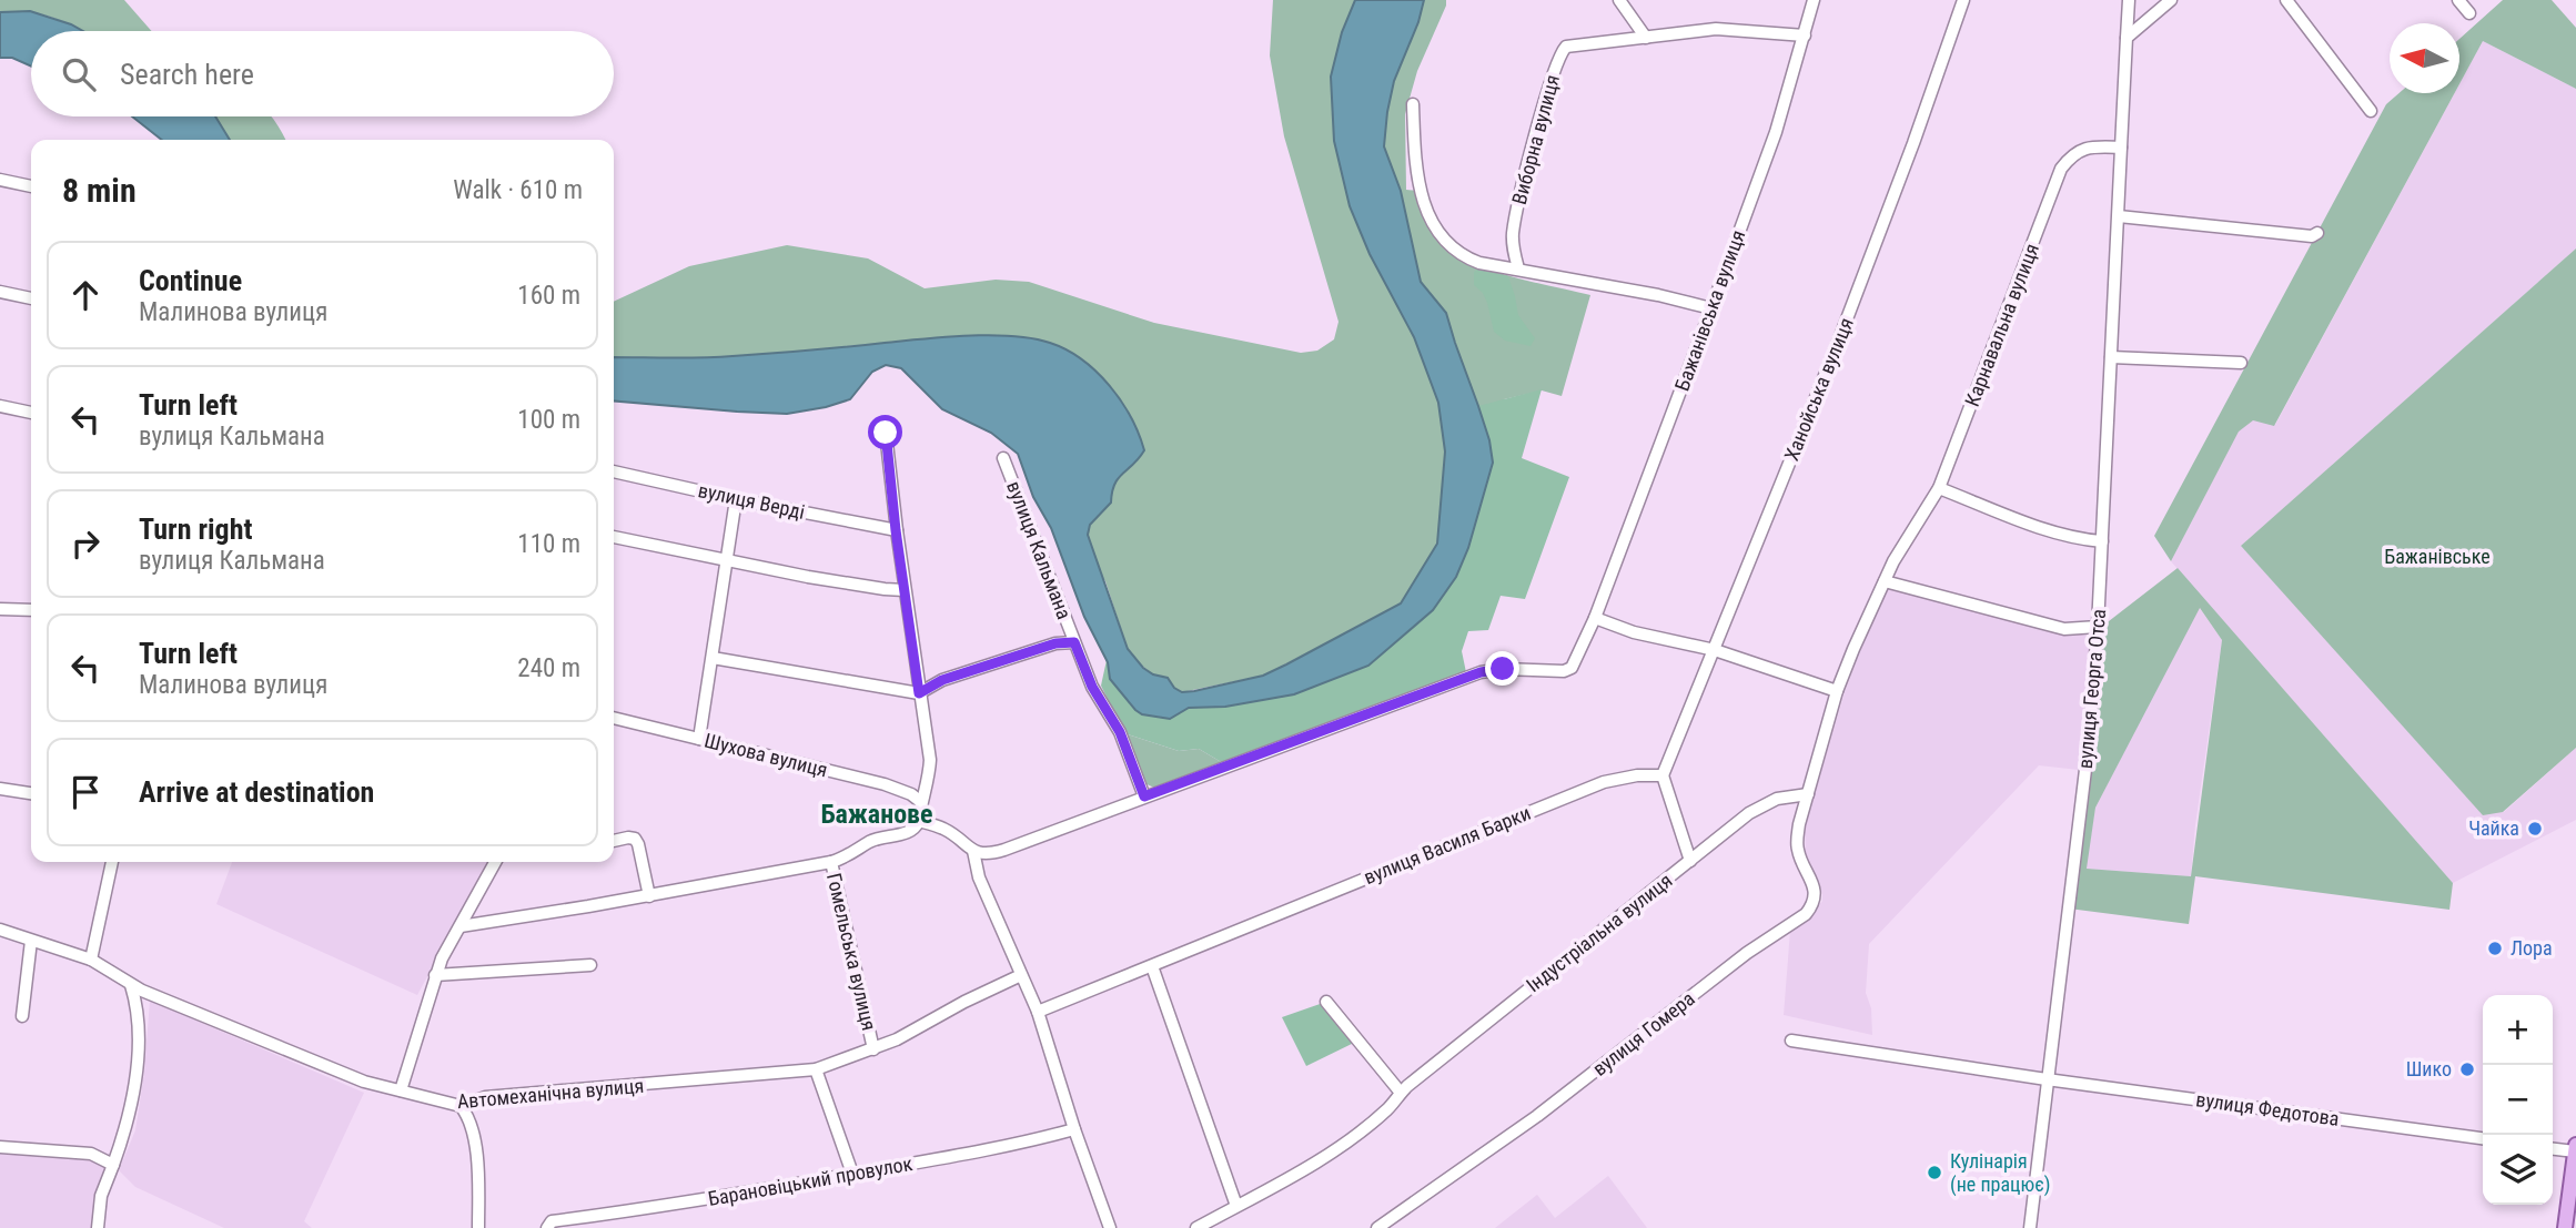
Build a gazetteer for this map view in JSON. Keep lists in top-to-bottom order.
{
  "streets": {
    "street": [
      "Виборна вулиця",
      "Бажанівська вулиця",
      "Карнавальна вулиця",
      "Ханойська вулиця",
      "вулиця Верді",
      "вулиця Кальмана",
      "вулиця Георга Отса",
      "Шухова вулиця",
      "вулиця Василя Барки",
      "Індустріальна вулиця",
      "Гомельська вулиця",
      "вулиця Гомера",
      "Автомеханічна вулиця",
      "вулиця Федотова",
      "Барановіцький провулок"
    ]
  },
  "crossings": [
    ["Виборна вулиця", "Бажанівська вулиця"],
    ["Бажанівська вулиця", "вулиця Кальмана"],
    ["Карнавальна вулиця", "вулиця Георга Отса"],
    ["Карнавальна вулиця", "вулиця Гомера"],
    ["Ханойська вулиця", "вулиця Василя Барки"],
    ["вулиця Георга Отса", "вулиця Федотова"],
    ["Індустріальна вулиця", "вулиця Гомера"],
    ["Гомельська вулиця", "Автомеханічна вулиця"]
  ],
  "districts": ["Бажанове"],
  "parks": ["Бажанівське"],
  "places": [
    "Чайка",
    "Лора",
    "Шико",
    "Кулінарія (не працює)"
  ],
  "north": "left",
  "page": {
    "search": "Search here",
    "heading": ["8 min", "Walk · 610 m"],
    "list": [
      ["Continue", "Малинова вулиця", "160 m"],
      ["Turn left", "вулиця Кальмана", "100 m"],
      ["Turn right", "вулиця Кальмана", "110 m"],
      ["Turn left", "Малинова вулиця", "240 m"],
      "Arrive at destination"
    ],
    "map_buttons": ["+", "−"]
  }
}
